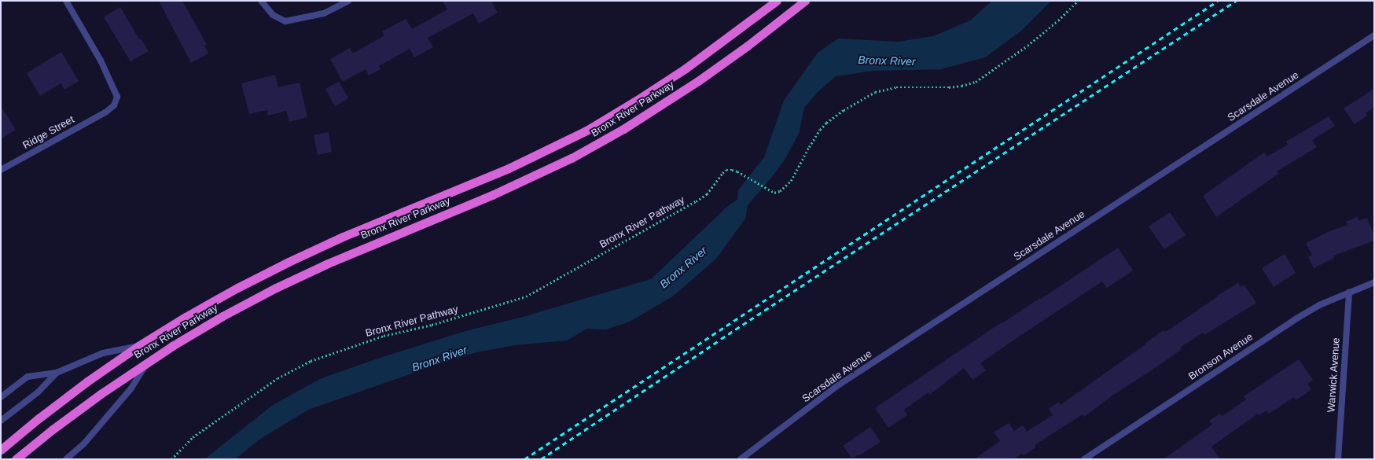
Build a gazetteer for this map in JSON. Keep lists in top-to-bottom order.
{
  "streets": {
    "highway": ["Bronx River Parkway"],
    "street": [
      "Scarsdale Avenue",
      "Ridge Street",
      "Bronson Avenue",
      "Warwick Avenue"
    ],
    "path": ["Bronx River Pathway"]
  },
  "crossings": [
    ["Bronson Avenue", "Warwick Avenue"]
  ],
  "water": ["Bronx River"]
}
